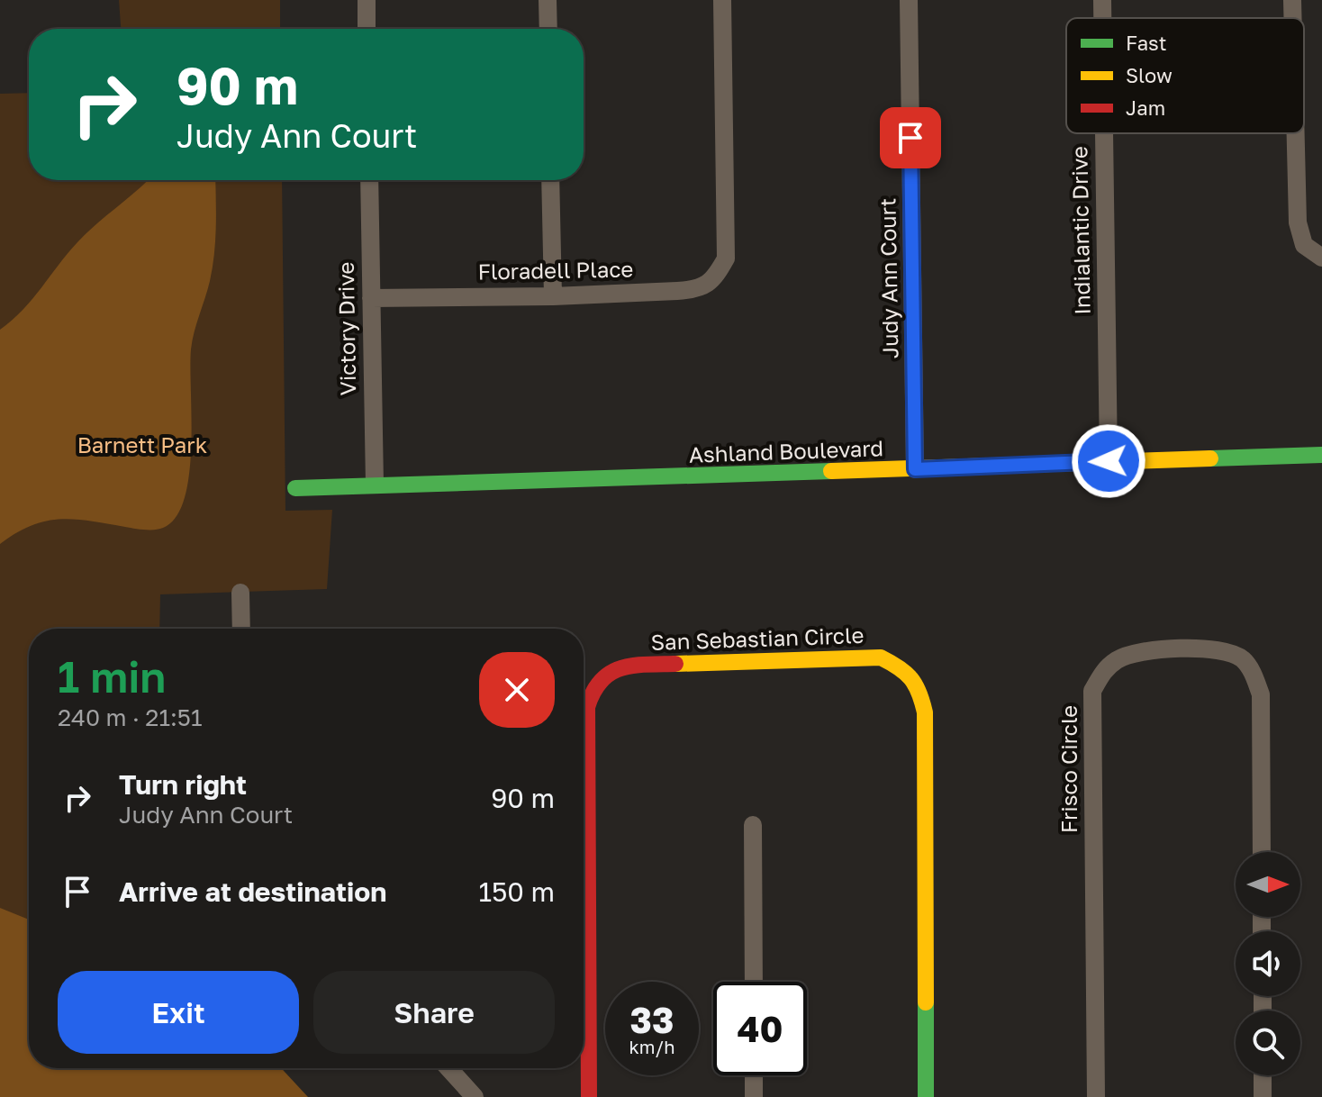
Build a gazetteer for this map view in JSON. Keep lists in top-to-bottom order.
{
  "streets": {
    "street": [
      "Indialantic Drive",
      "Floradell Place",
      "Judy Ann Court",
      "Victory Drive",
      "Ashland Boulevard",
      "San Sebastian Circle",
      "Frisco Circle"
    ]
  },
  "crossings": [
    ["Indialantic Drive", "Ashland Boulevard"],
    ["Floradell Place", "Victory Drive"],
    ["Judy Ann Court", "Ashland Boulevard"],
    ["Victory Drive", "Ashland Boulevard"]
  ],
  "parks": ["Barnett Park"],
  "legend": ["Fast", "Slow", "Jam"],
  "north": "right",
  "page": {
    "turn": ["90 m", "Judy Ann Court"],
    "heading": ["1 min", "240 m · 21:51"],
    "list": [
      {
        "name": "Turn right",
        "note": "Judy Ann Court",
        "value": "90 m"
      },
      {
        "name": "Arrive at destination",
        "value": "150 m"
      }
    ],
    "buttons": ["Exit", "Share"],
    "speed": "33 km/h",
    "limit": "40"
  }
}
